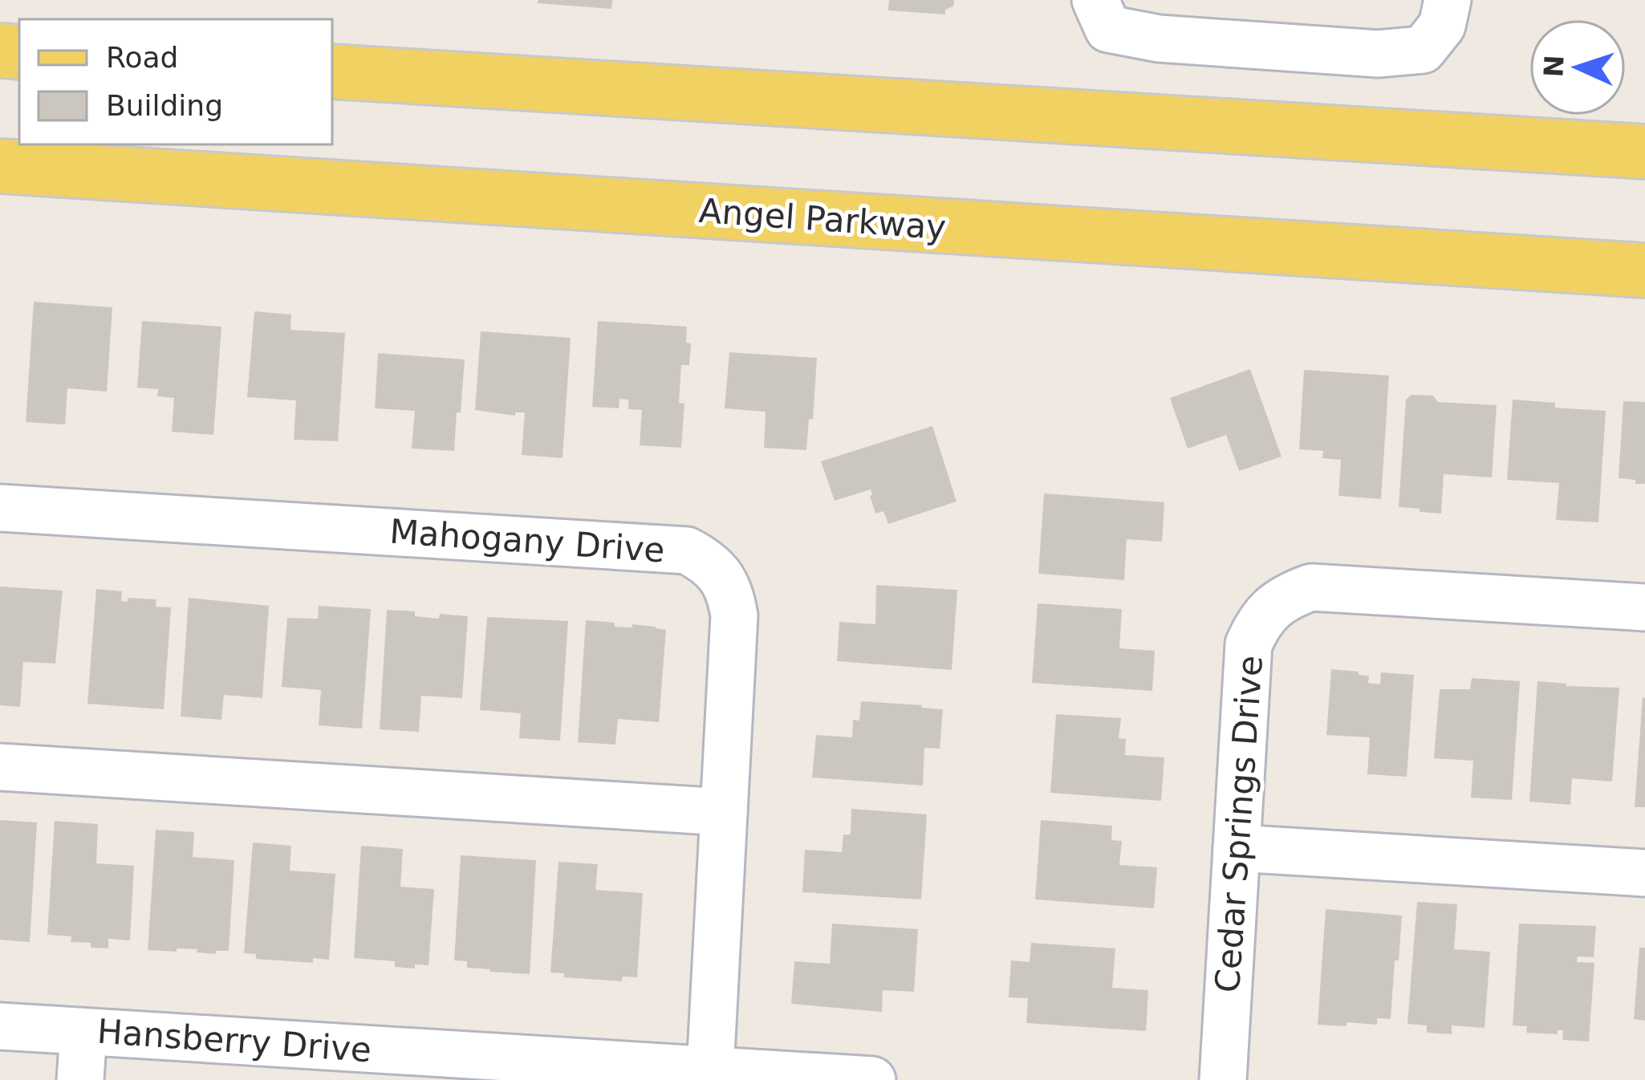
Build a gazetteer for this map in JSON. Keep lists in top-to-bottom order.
{
  "streets": {
    "main road": ["Angel Parkway"],
    "street": ["Mahogany Drive", "Cedar Springs Drive", "Hansberry Drive"]
  },
  "crossings": [
    ["Mahogany Drive", "Hansberry Drive"]
  ],
  "legend": ["Road", "Building"],
  "north": "left"
}
